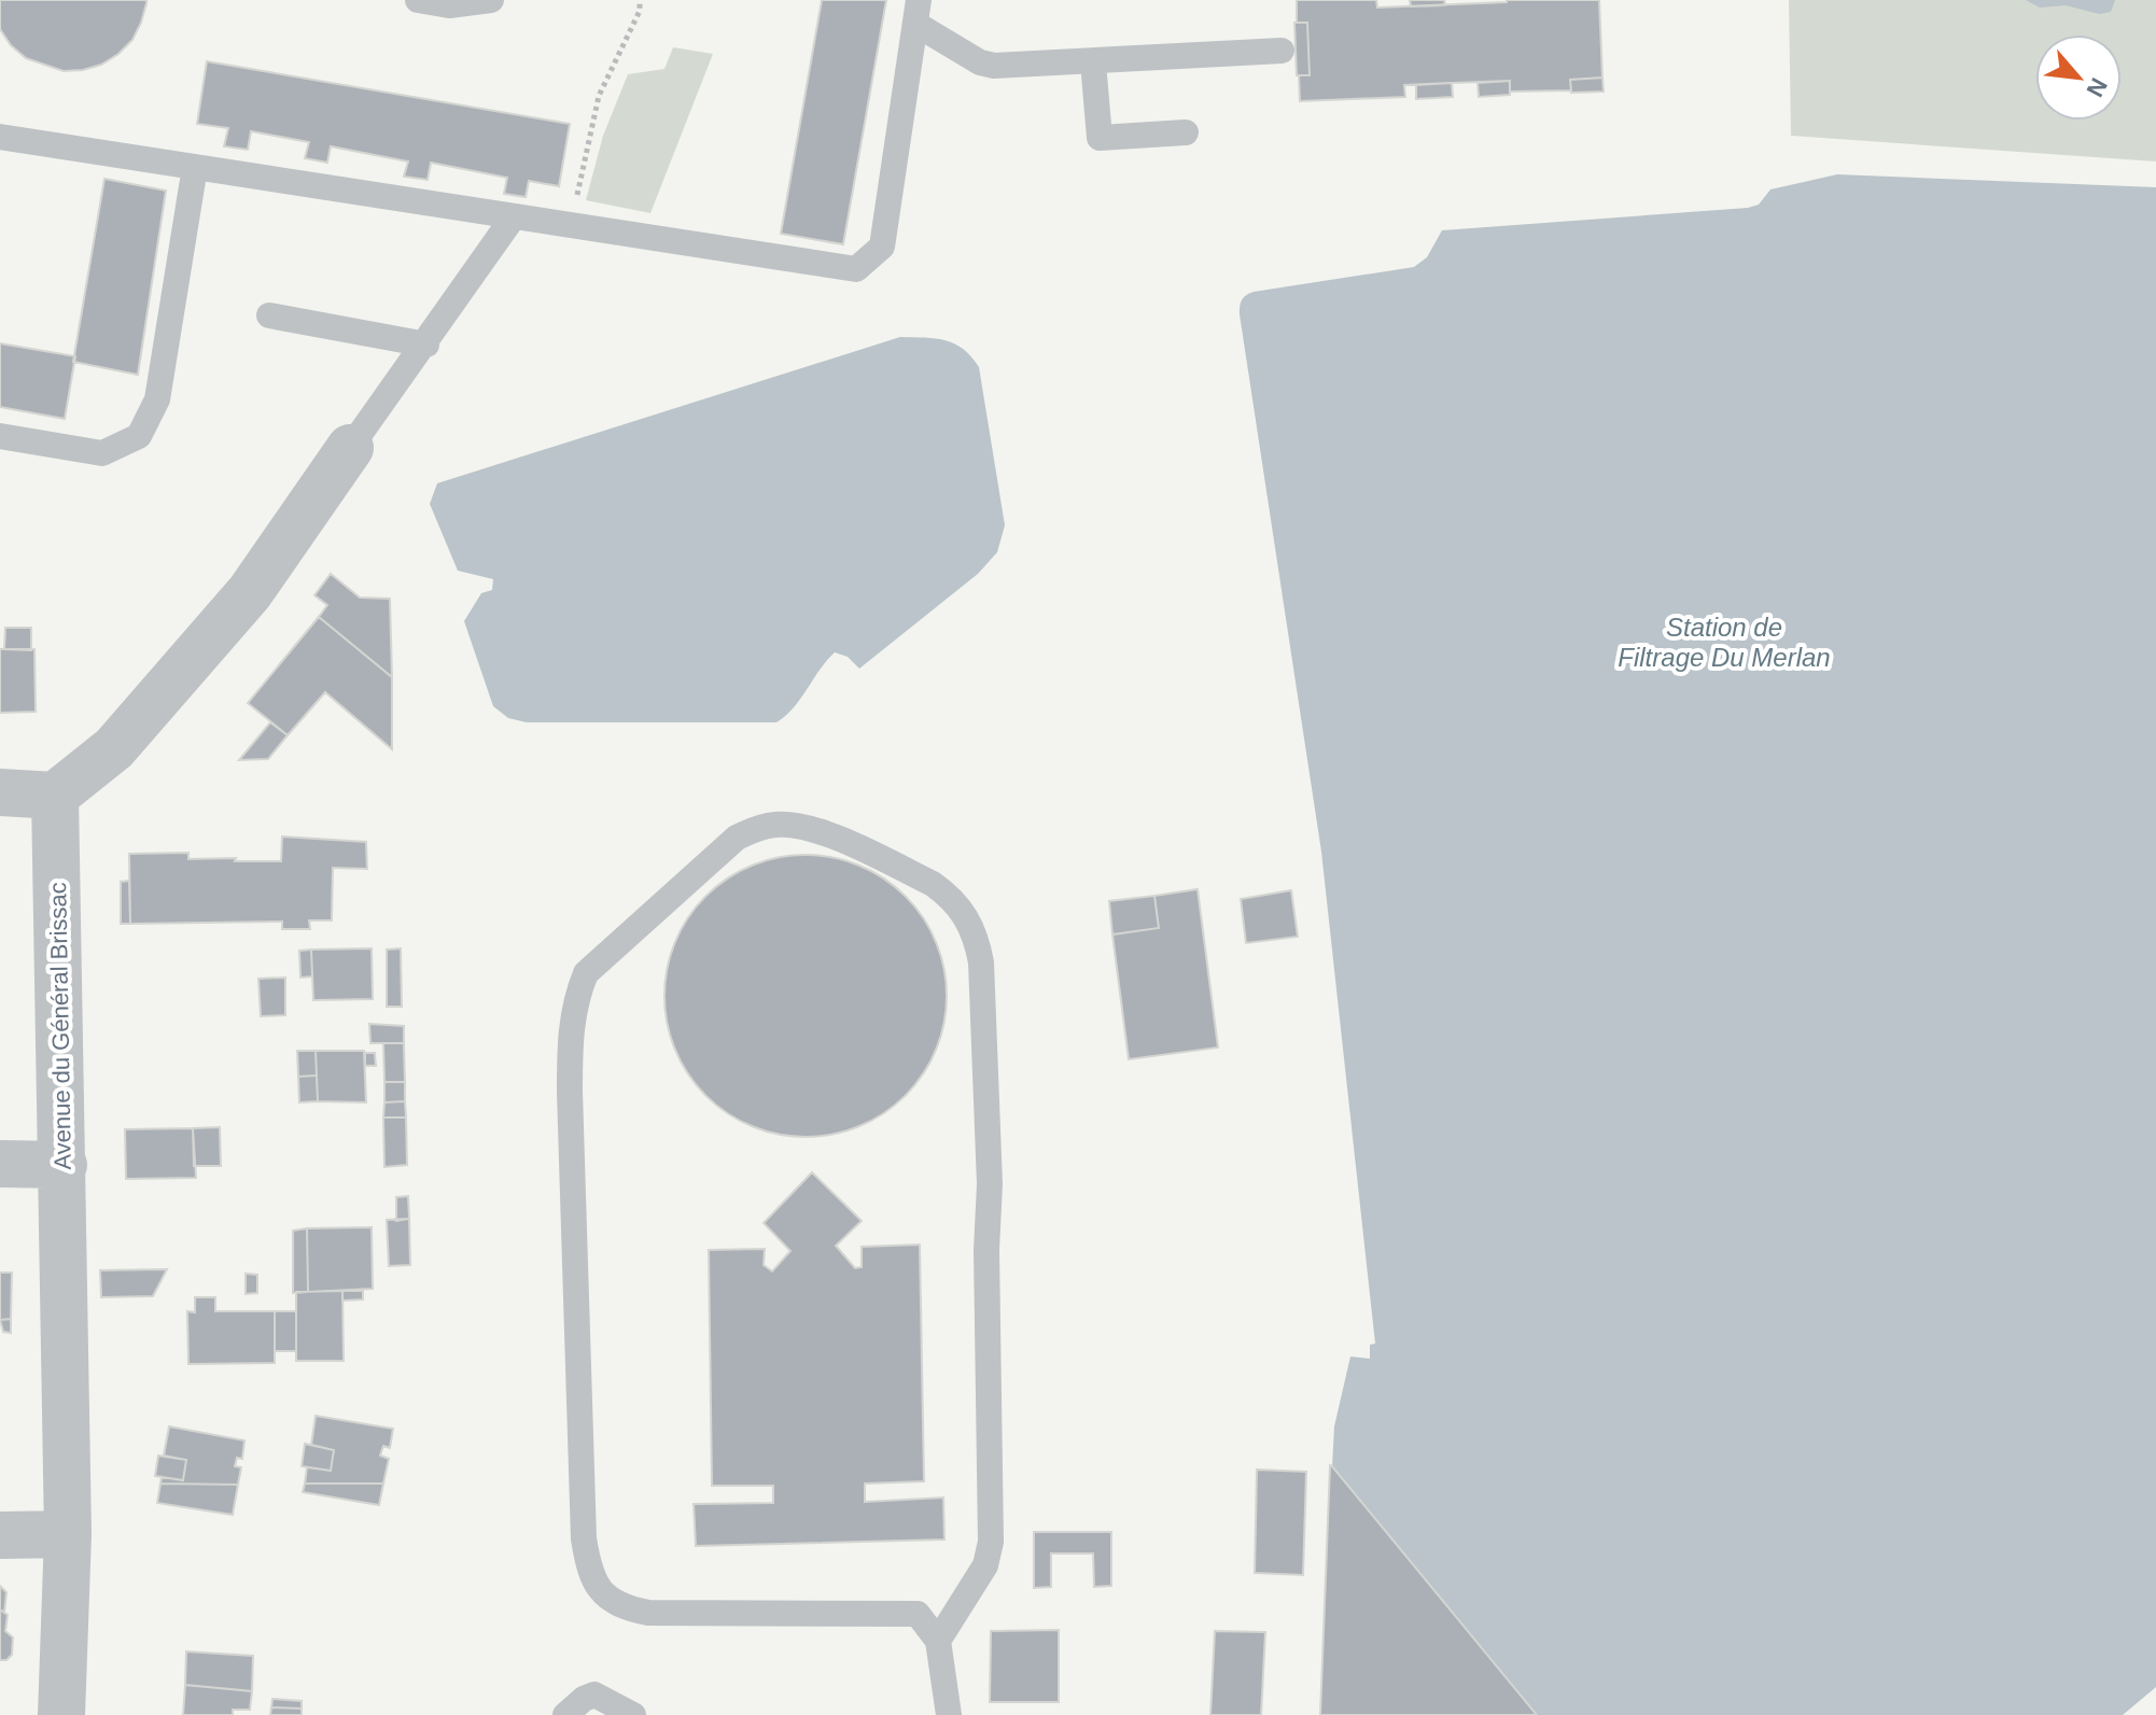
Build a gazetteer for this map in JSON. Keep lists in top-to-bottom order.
{
  "streets": {
    "street": ["Avenue du Général Brissac"]
  },
  "water": ["Station de Filtrage Du Merlan"],
  "north": "bottom right"
}
